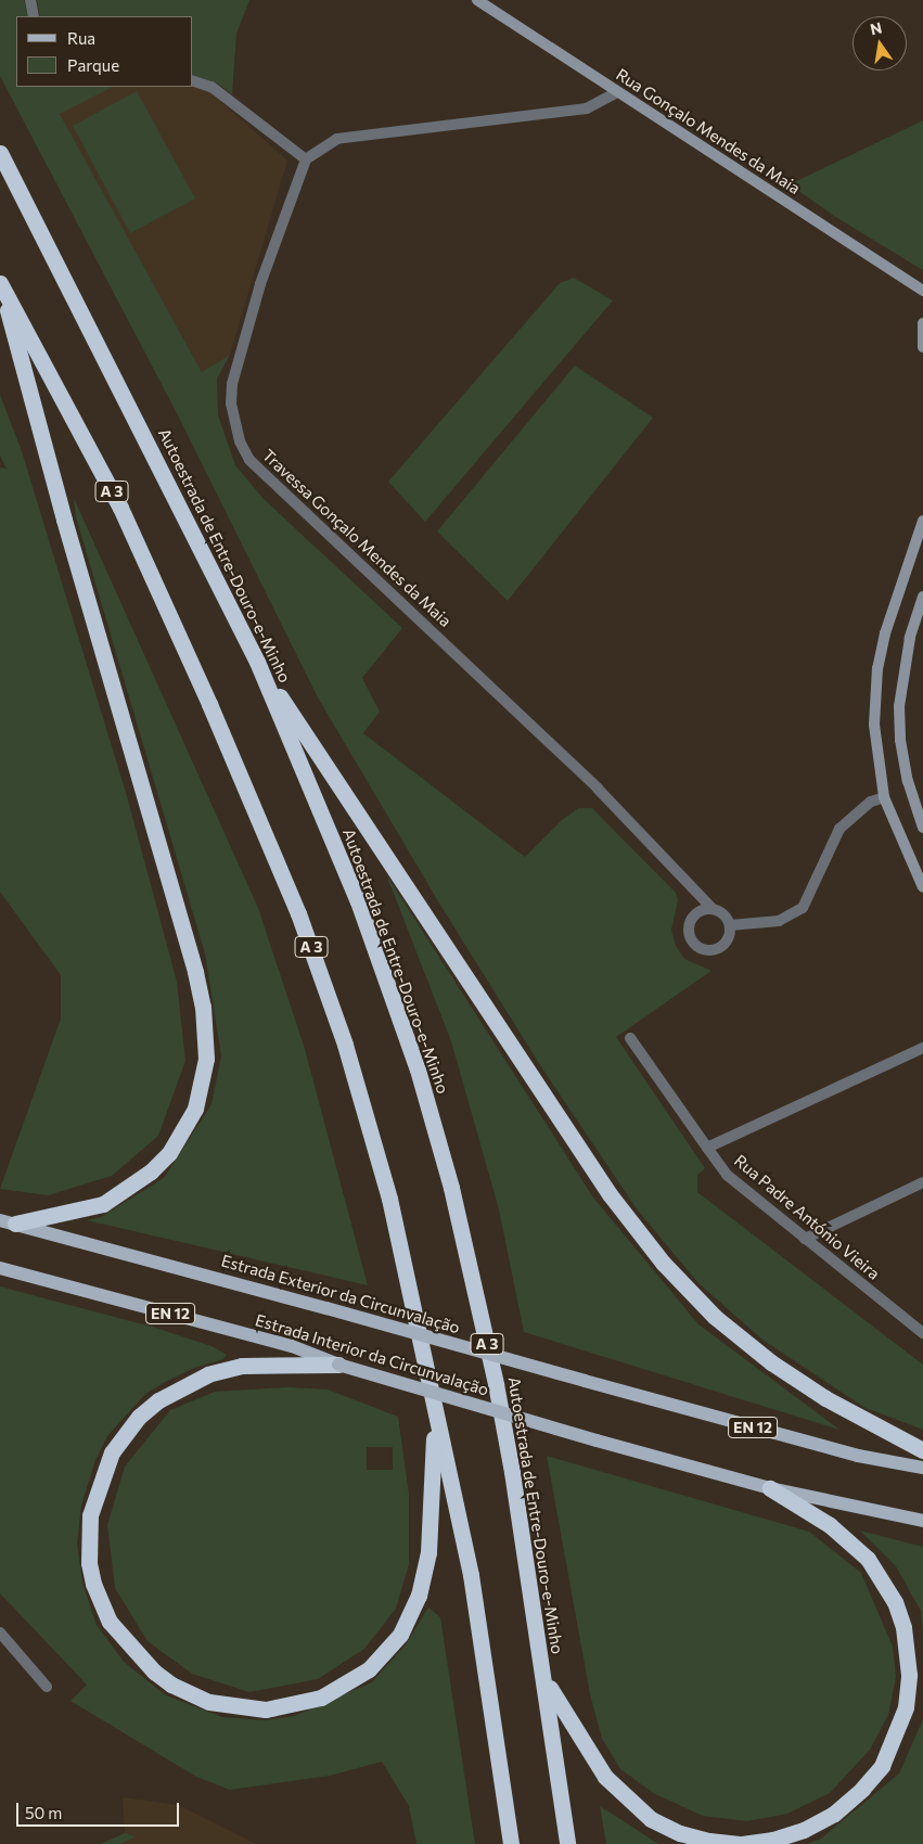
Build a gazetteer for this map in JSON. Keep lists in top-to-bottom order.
{
  "streets": {
    "highway": ["A 3", "Autoestrada de Entre-Douro-e-Minho"],
    "main road": [
      "Rua Gonçalo Mendes da Maia",
      "Estrada Exterior da Circunvalação",
      "EN 12",
      "Estrada Interior da Circunvalação"
    ],
    "street": ["Travessa Gonçalo Mendes da Maia", "Rua Padre António Vieira"]
  },
  "legend": ["Rua", "Parque"],
  "scale_bar": "50 m",
  "north": "top"
}
